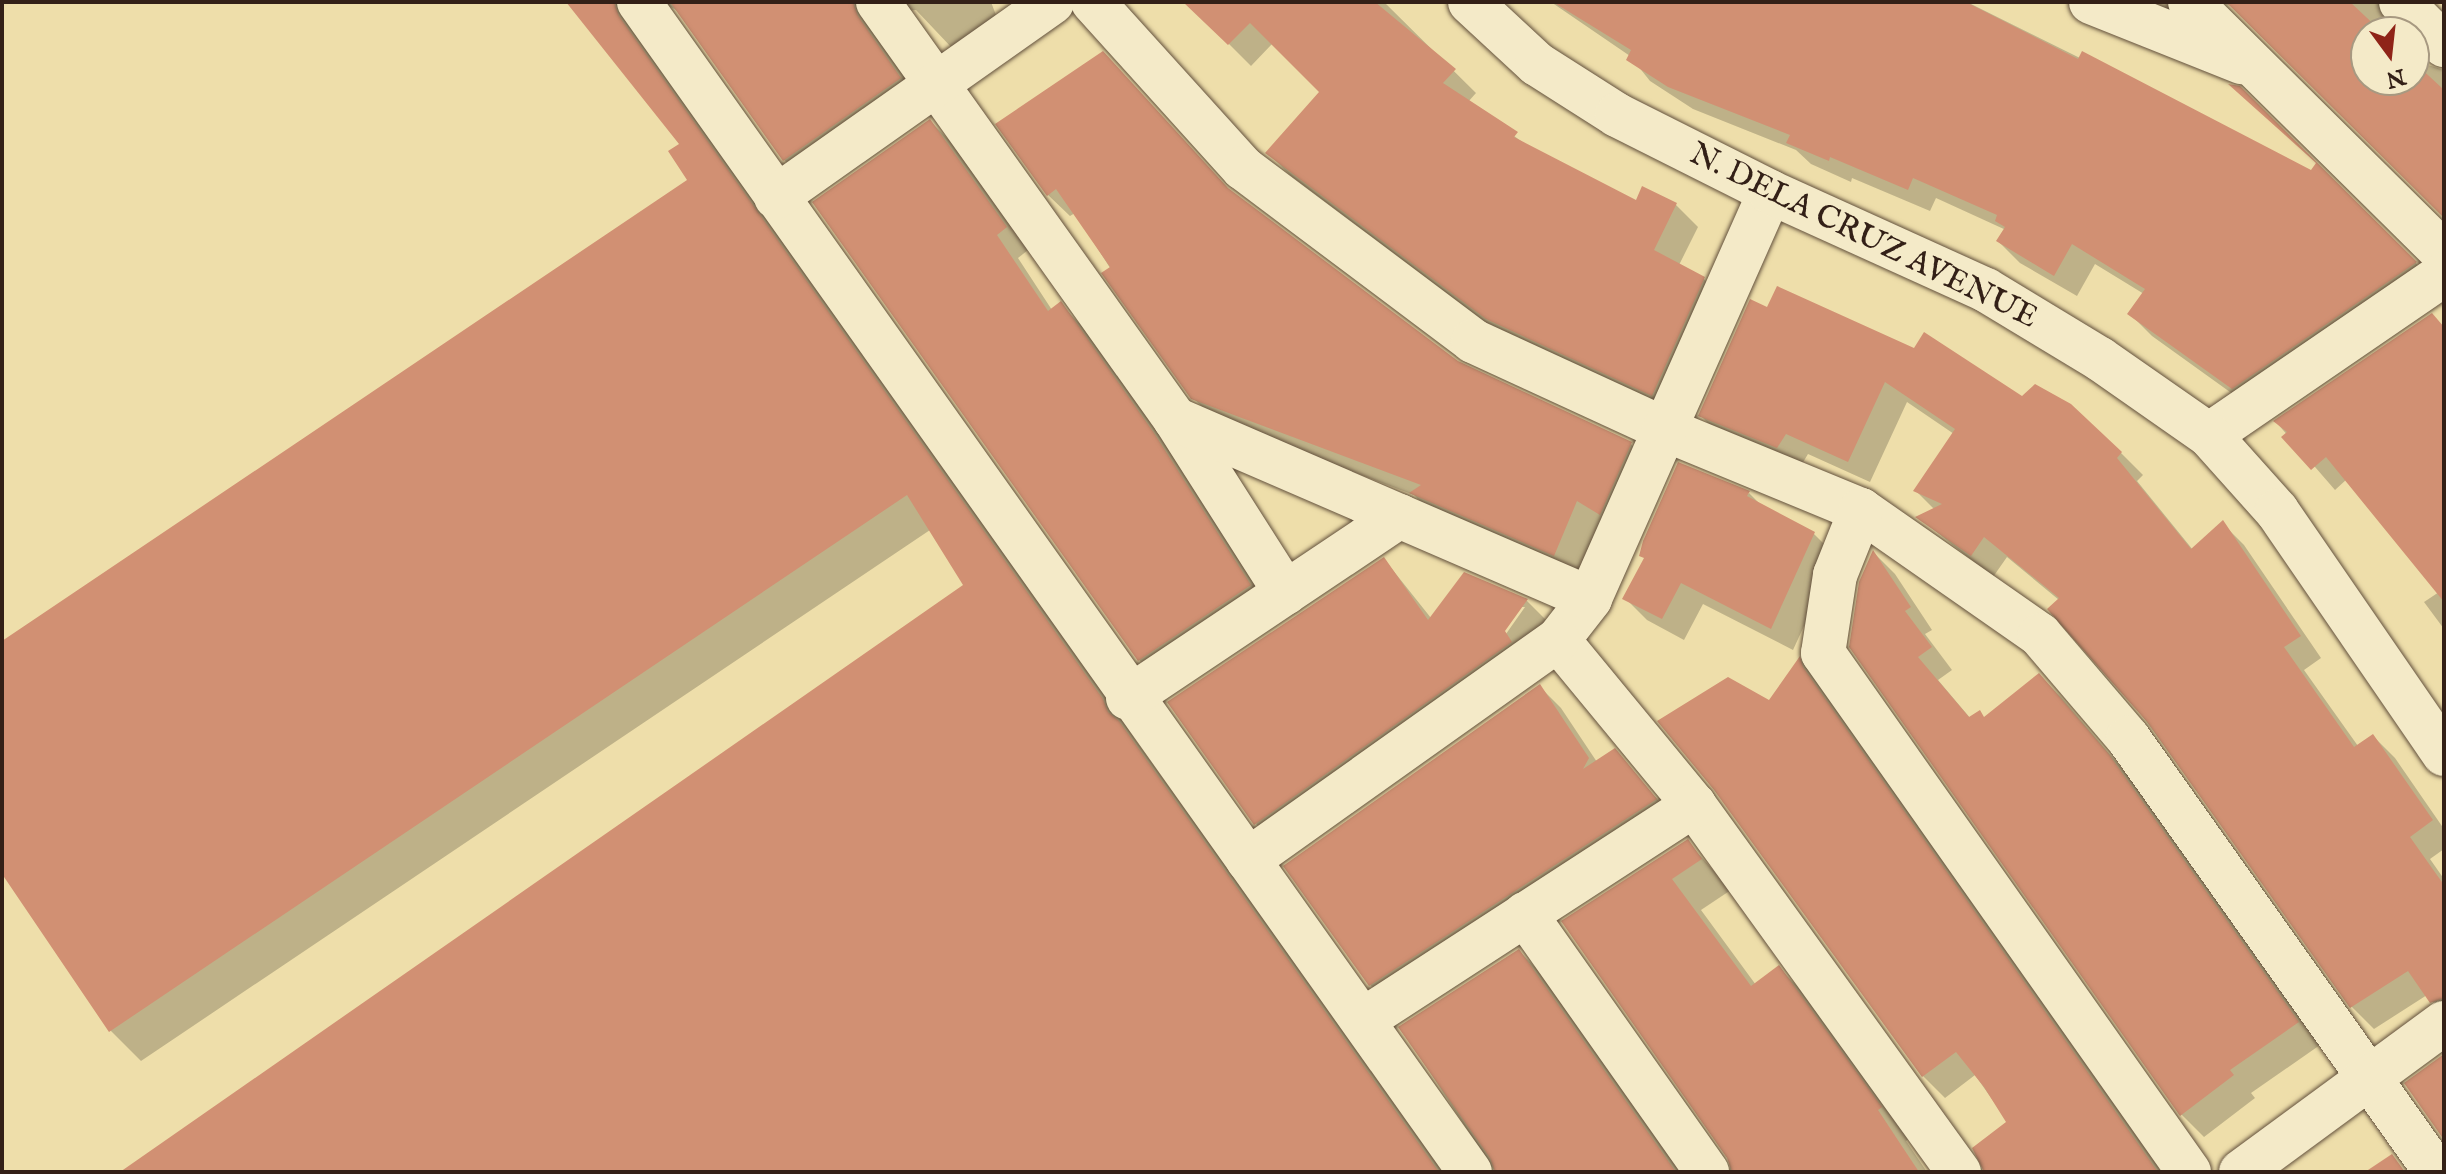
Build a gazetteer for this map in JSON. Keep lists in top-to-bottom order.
{
  "streets": {
    "street": ["N. DELA CRUZ AVENUE"]
  },
  "north": "bottom"
}
